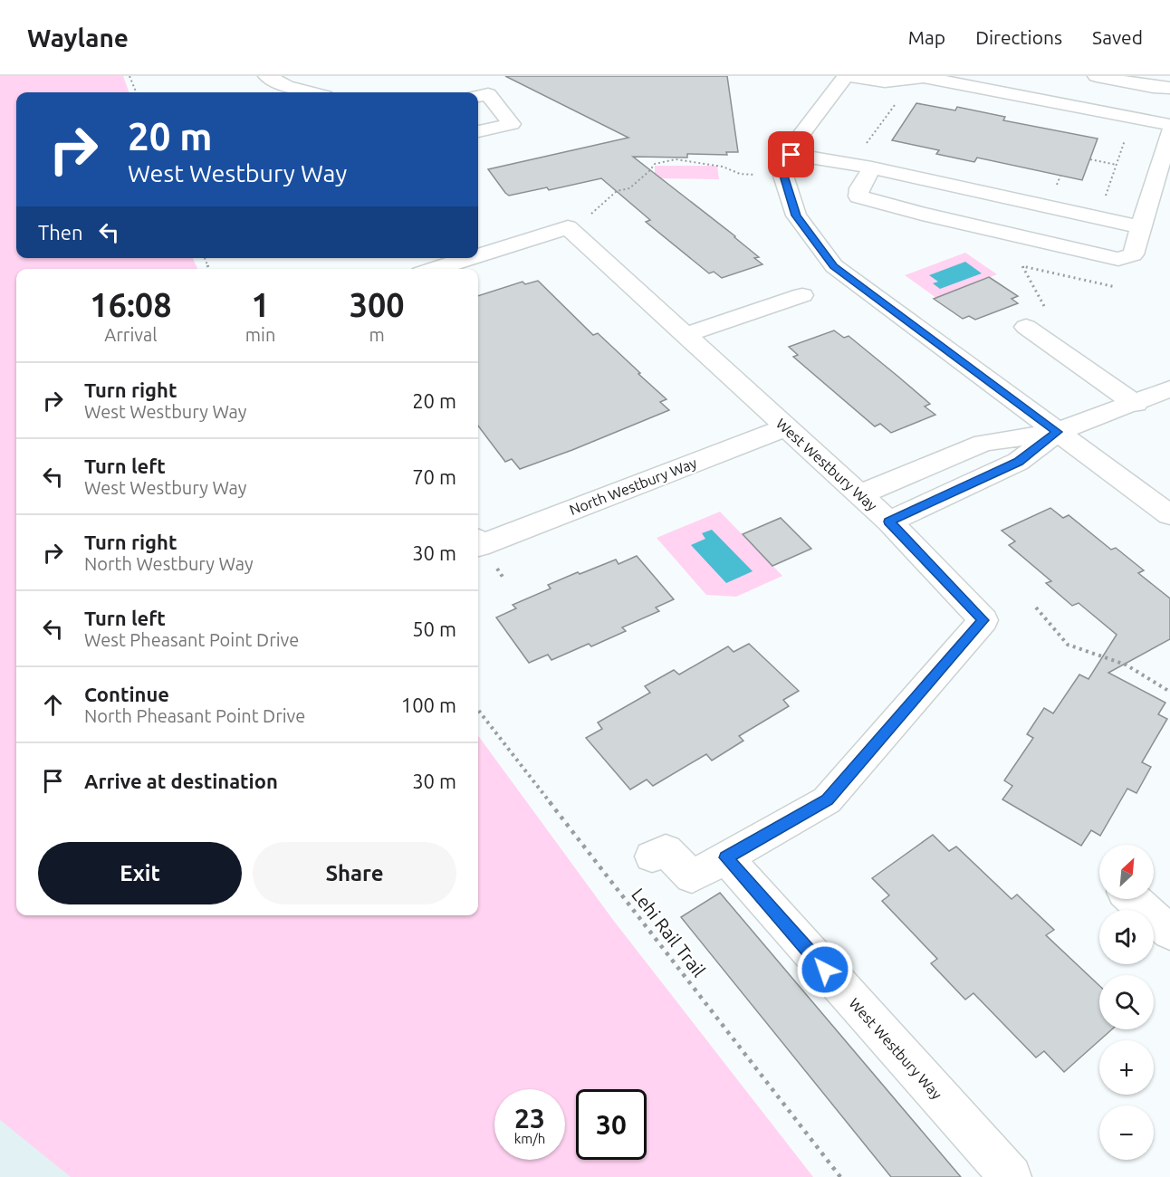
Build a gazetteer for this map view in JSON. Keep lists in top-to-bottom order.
{
  "streets": {
    "street": ["West Westbury Way", "North Westbury Way"],
    "path": ["Lehi Rail Trail"]
  },
  "crossings": [
    ["West Westbury Way", "North Westbury Way"]
  ],
  "north": "top right",
  "page": {
    "header": "Waylane",
    "nav": ["Map", "Directions", "Saved"],
    "turn": ["20 m", "West Westbury Way"],
    "then": "Then",
    "eta": [
      "16:08",
      "Arrival",
      "1",
      "min",
      "300",
      "m"
    ],
    "list": [
      {
        "name": "Turn right",
        "note": "West Westbury Way",
        "value": "20 m"
      },
      {
        "name": "Turn left",
        "note": "West Westbury Way",
        "value": "70 m"
      },
      {
        "name": "Turn right",
        "note": "North Westbury Way",
        "value": "30 m"
      },
      {
        "name": "Turn left",
        "note": "West Pheasant Point Drive",
        "value": "50 m"
      },
      {
        "name": "Continue",
        "note": "North Pheasant Point Drive",
        "value": "100 m"
      },
      {
        "name": "Arrive at destination",
        "value": "30 m"
      }
    ],
    "buttons": ["Exit", "Share"],
    "map_buttons": ["+", "−"],
    "speed": "23 km/h",
    "limit": "30"
  }
}
